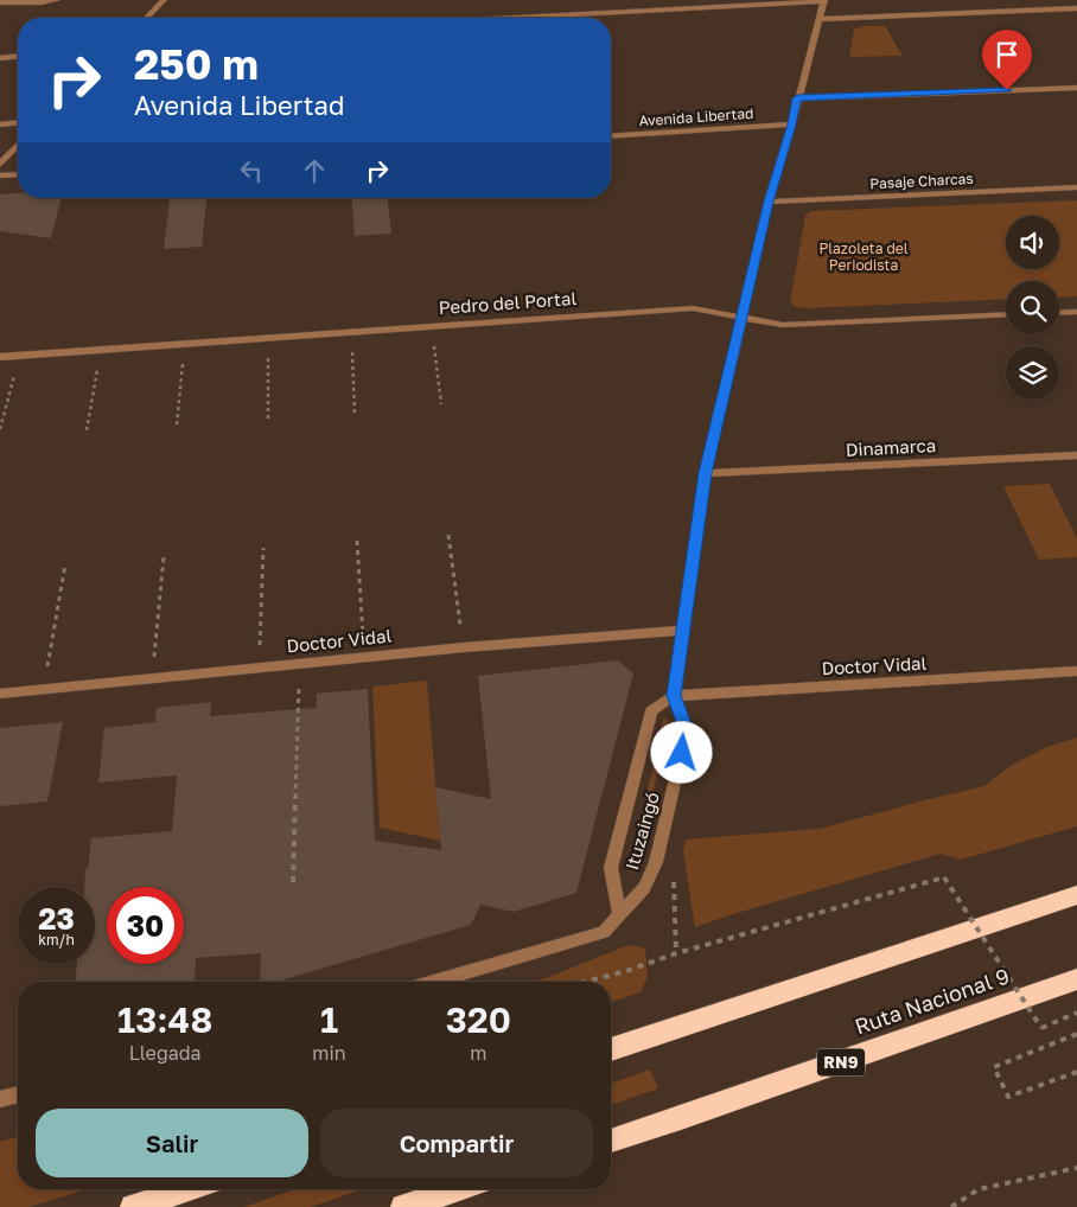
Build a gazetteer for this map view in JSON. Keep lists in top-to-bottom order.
{
  "streets": {
    "highway": ["Ruta Nacional 9", "RN9"],
    "street": [
      "Avenida Libertad",
      "Pasaje Charcas",
      "Pedro del Portal",
      "Dinamarca",
      "Doctor Vidal",
      "Ituzaingó"
    ]
  },
  "crossings": [
    ["Avenida Libertad", "Ituzaingó"],
    ["Pasaje Charcas", "Ituzaingó"],
    ["Pedro del Portal", "Ituzaingó"],
    ["Dinamarca", "Ituzaingó"],
    ["Doctor Vidal", "Ituzaingó"]
  ],
  "parks": ["Plazoleta del Periodista"],
  "page": {
    "turn": ["250 m", "Avenida Libertad"],
    "speed": "23 km/h",
    "limit": "30",
    "eta": [
      "13:48",
      "Llegada",
      "1",
      "min",
      "320",
      "m"
    ],
    "buttons": ["Salir", "Compartir"]
  }
}
